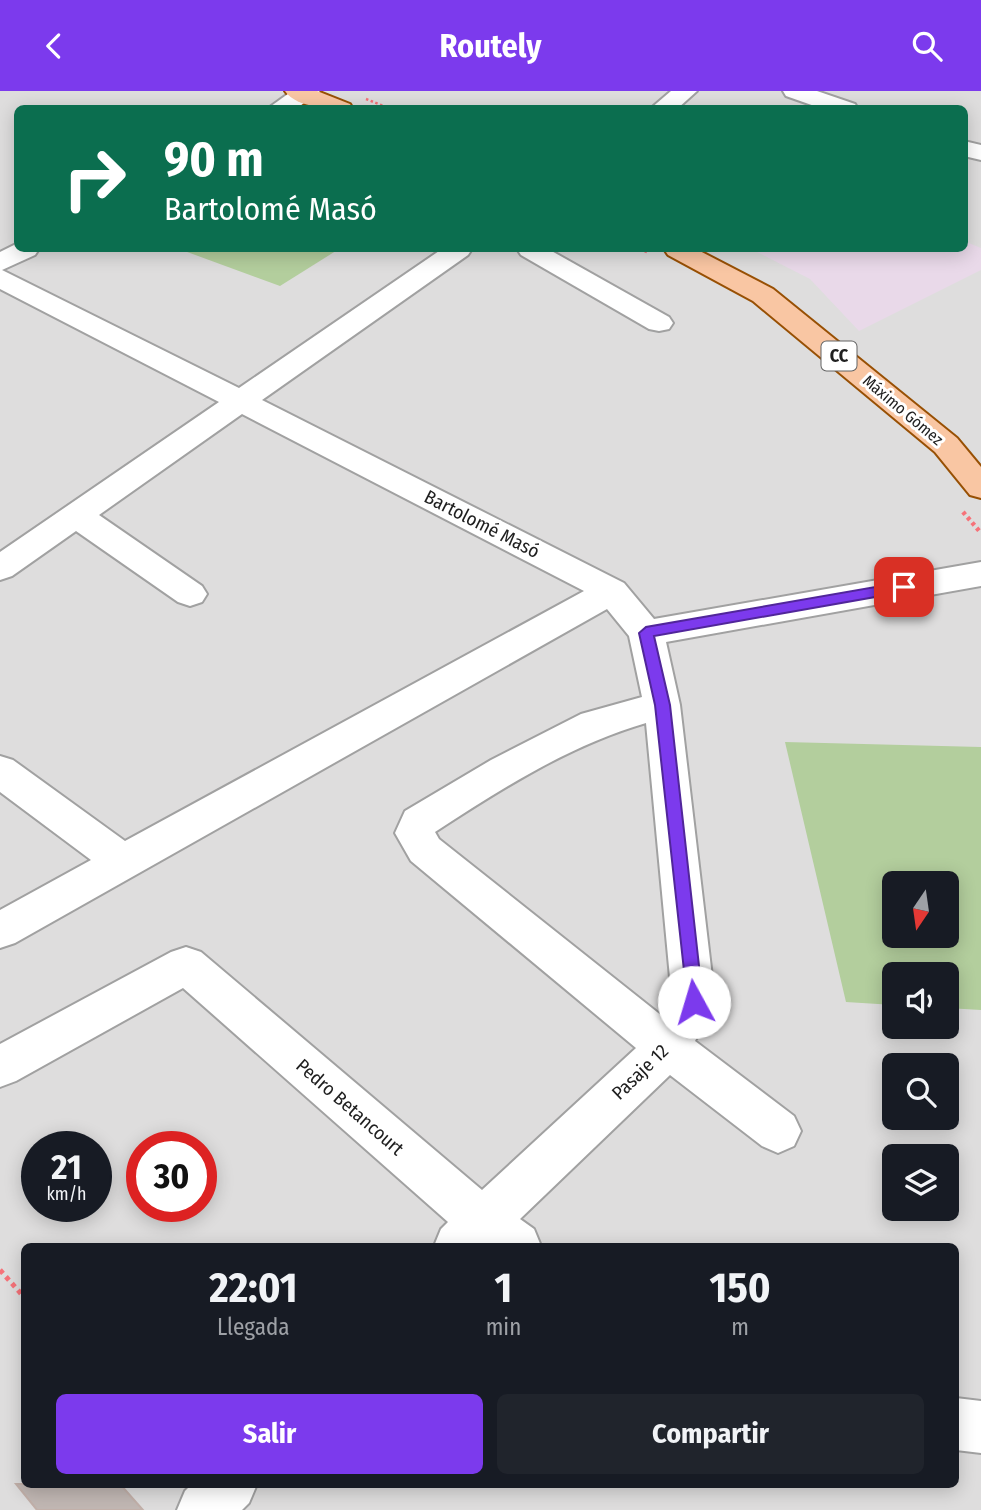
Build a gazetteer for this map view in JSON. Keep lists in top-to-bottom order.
{
  "streets": {
    "main road": ["CC", "Máximo Gómez"],
    "street": ["Bartolomé Masó", "Pasaje 12", "Pedro Betancourt"]
  },
  "crossings": [
    ["Bartolomé Masó", "Pasaje 12"],
    ["Pasaje 12", "Pedro Betancourt"]
  ],
  "north": "bottom",
  "page": {
    "header": "Routely",
    "turn": ["90 m", "Bartolomé Masó"],
    "speed": "21 km/h",
    "limit": "30",
    "eta": [
      "22:01",
      "Llegada",
      "1",
      "min",
      "150",
      "m"
    ],
    "buttons": ["Salir", "Compartir"]
  }
}
